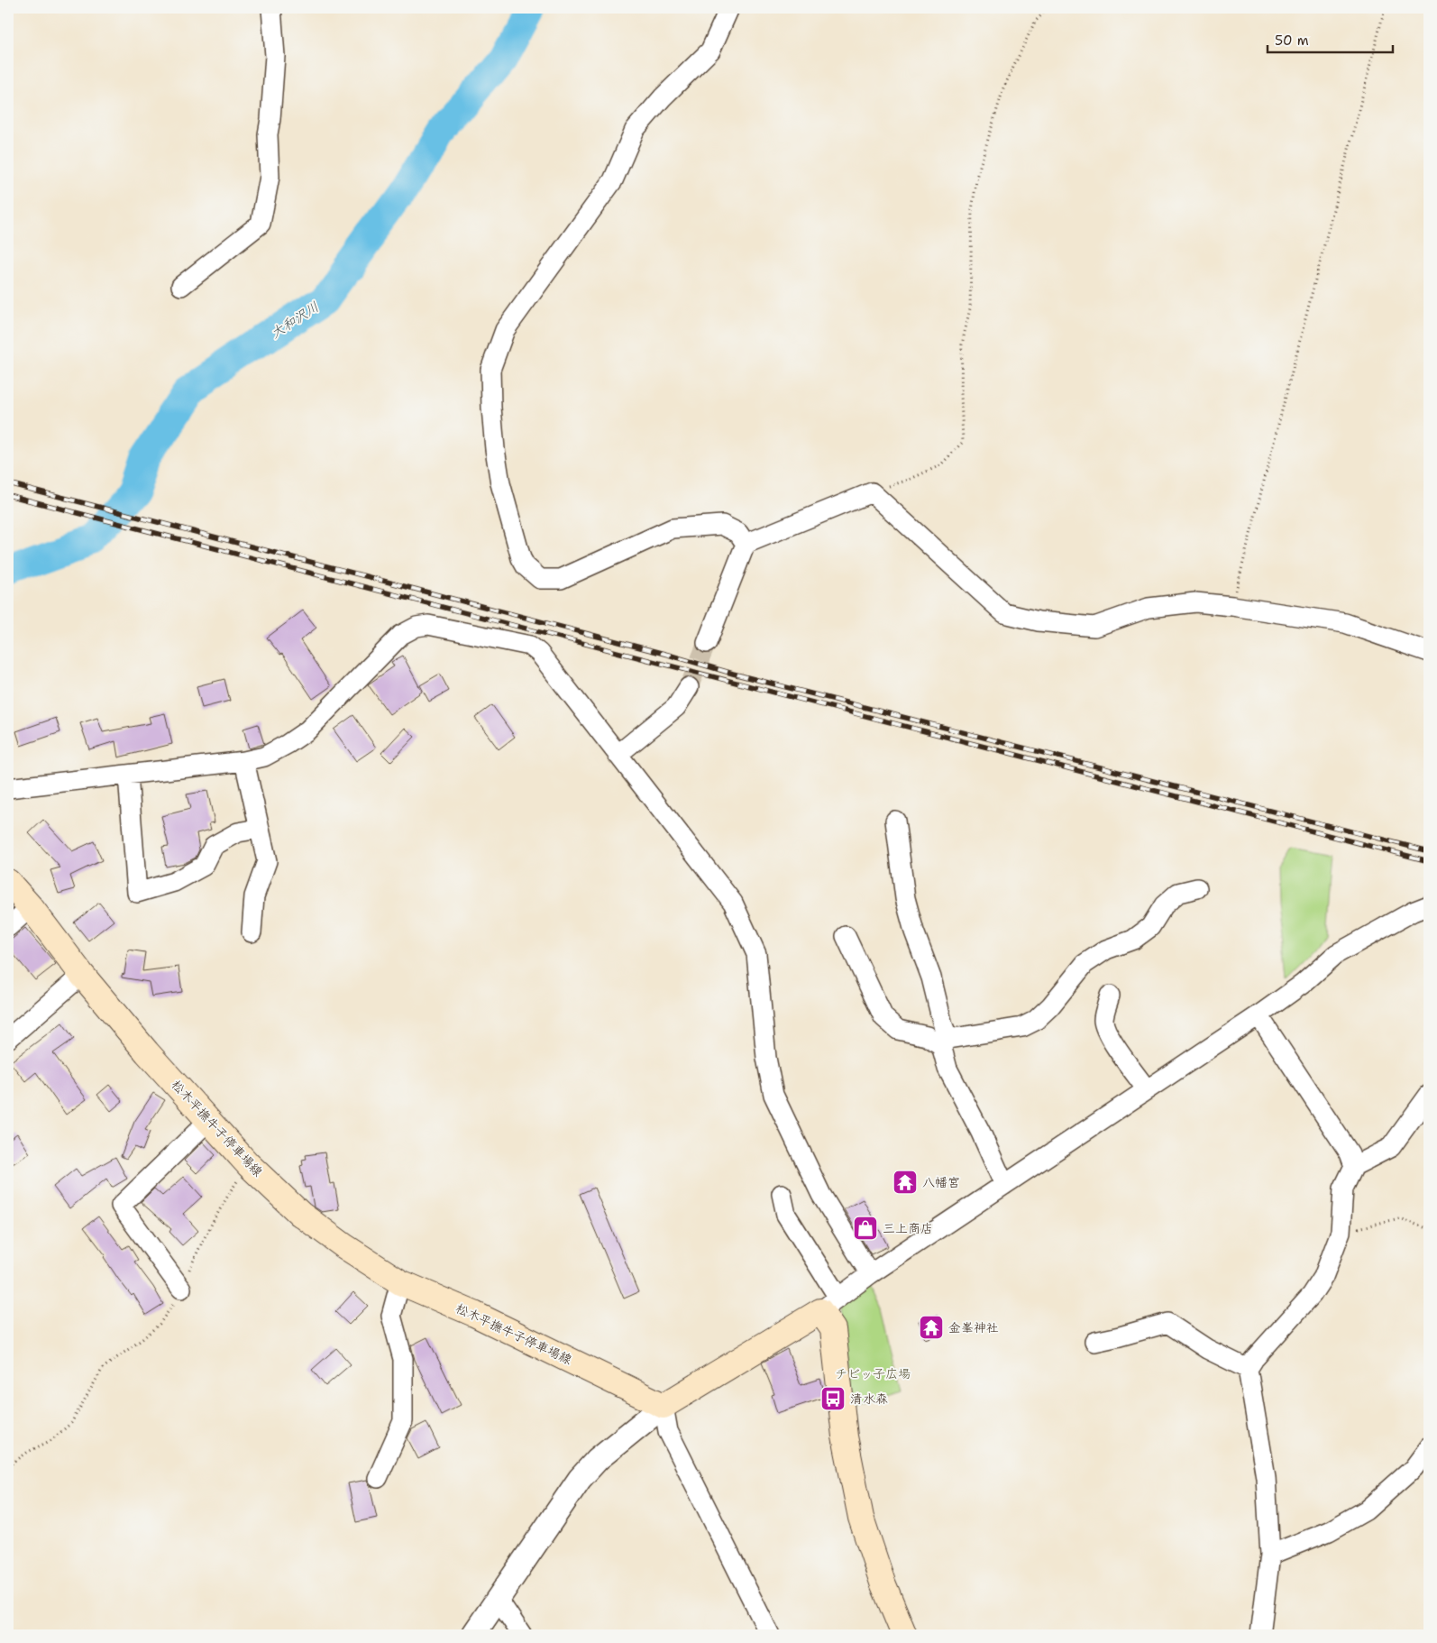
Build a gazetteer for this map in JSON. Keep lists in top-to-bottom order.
{
  "streets": {
    "main road": ["松木平撫牛子停車場線"]
  },
  "water": ["大和沢川"],
  "parks": ["チビッ子広場"],
  "places": {
    "temple": ["八幡宮", "金峯神社"],
    "shop": ["三上商店"],
    "bus stop": ["清水森"]
  },
  "scale_bar": "50 m"
}
